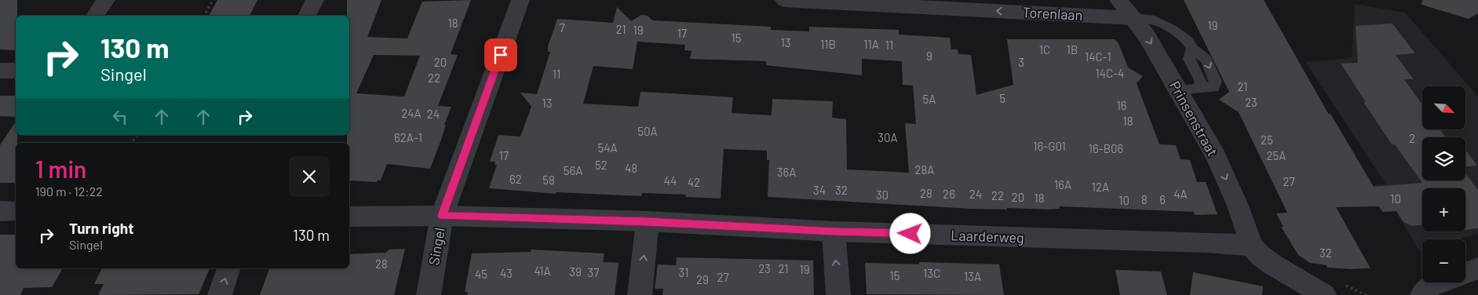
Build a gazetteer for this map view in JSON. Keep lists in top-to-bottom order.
{
  "streets": {
    "street": [
      "Torenlaan",
      "Prinsenstraat",
      "Laarderweg",
      "Singel"
    ]
  },
  "crossings": [
    ["Torenlaan", "Prinsenstraat"],
    ["Prinsenstraat", "Laarderweg"],
    ["Laarderweg", "Singel"]
  ],
  "one_way": ["Torenlaan", "Prinsenstraat"],
  "house_numbers": [
    "18",
    "19",
    "7",
    "21",
    "19",
    "17",
    "15",
    "13",
    "11B",
    "11A",
    "11",
    "1C",
    "1B",
    "9",
    "14C-1",
    "20",
    "3",
    "14C-4",
    "11",
    "22",
    "21",
    "5",
    "5A",
    "23",
    "13",
    "16",
    "24A",
    "24",
    "18",
    "50A",
    "62A-1",
    "30A",
    "2",
    "25",
    "16-G01",
    "54A",
    "16-B06",
    "17",
    "25A",
    "52",
    "48",
    "28A",
    "56A",
    "36A",
    "62",
    "58",
    "44",
    "27",
    "42",
    "16A",
    "12A",
    "34",
    "32",
    "28",
    "26",
    "24",
    "4A",
    "30",
    "22",
    "20",
    "18",
    "10",
    "8",
    "6",
    "10",
    "32",
    "28",
    "23",
    "21",
    "19",
    "41A",
    "39",
    "37",
    "31",
    "43",
    "13C",
    "45",
    "15",
    "13A",
    "27",
    "29"
  ],
  "north": "bottom right",
  "page": {
    "turn": ["130 m", "Singel"],
    "map_buttons": ["+", "−"],
    "heading": ["1 min", "190 m · 12:22"],
    "list": [
      {
        "name": "Turn right",
        "note": "Singel",
        "value": "130 m"
      }
    ]
  }
}
